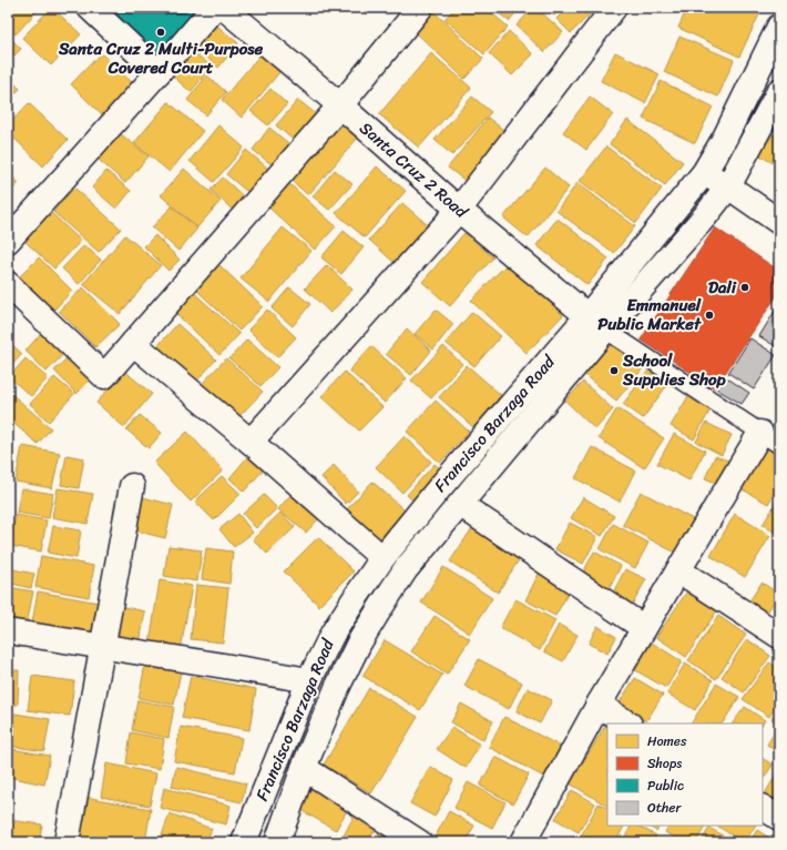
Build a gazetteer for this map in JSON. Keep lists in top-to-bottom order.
{
  "streets": {
    "street": ["Santa Cruz 2 Road", "Francisco Barzaga Road"]
  },
  "crossings": [
    ["Santa Cruz 2 Road", "Francisco Barzaga Road"]
  ],
  "places": [
    "Santa Cruz 2 Multi-Purpose Covered Court",
    "Dali",
    "Emmanuel Public Market",
    "School Supplies Shop"
  ],
  "legend": [
    "Homes",
    "Shops",
    "Public",
    "Other"
  ]
}
